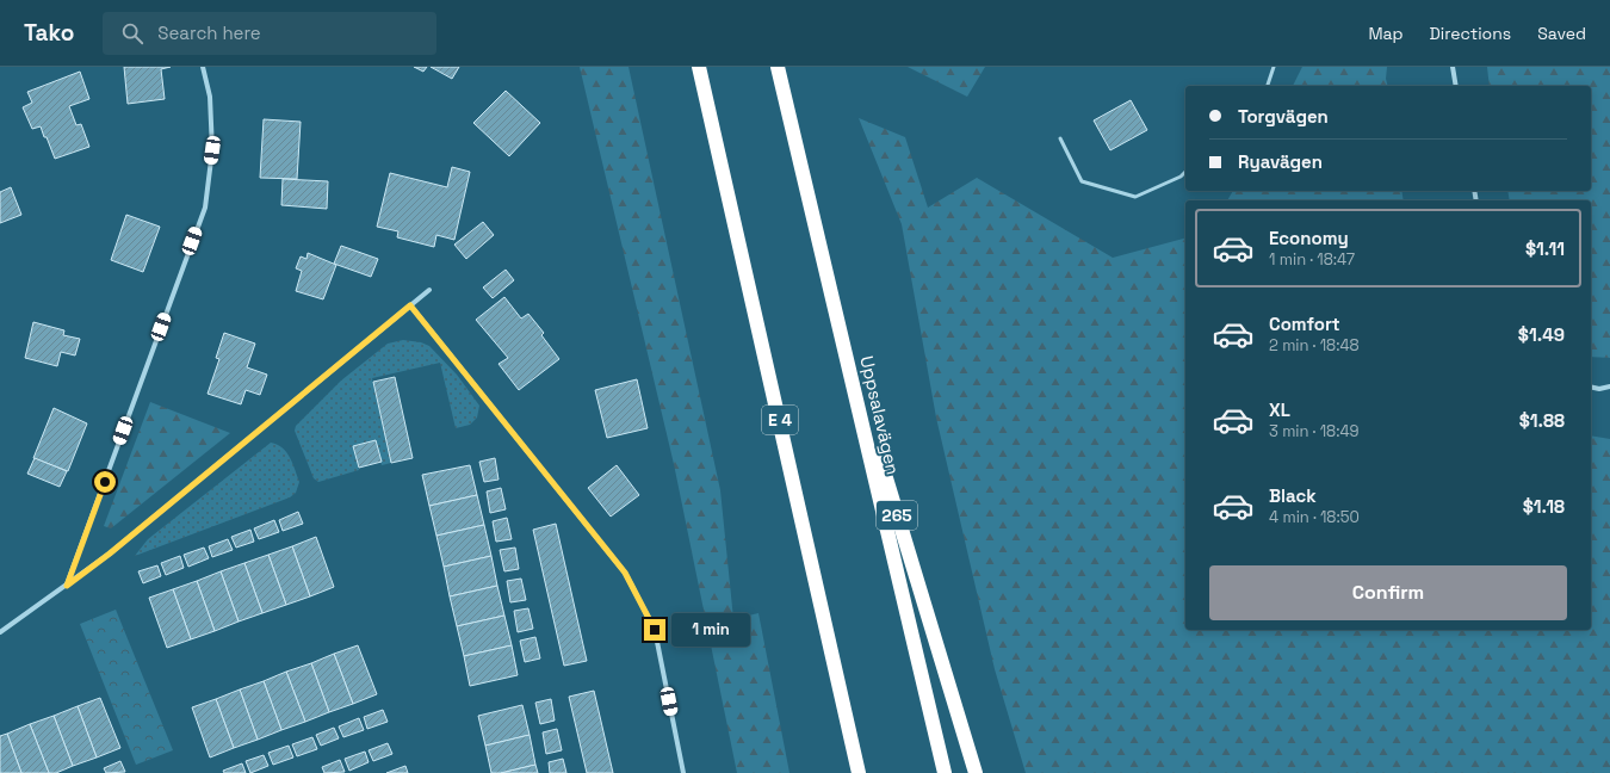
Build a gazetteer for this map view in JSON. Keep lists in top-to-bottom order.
{
  "streets": {
    "highway": ["Uppsalavägen", "E 4", "265"]
  },
  "crossings": [
    ["Uppsalavägen", "265"]
  ],
  "page": {
    "header": "Tako",
    "search": "Search here",
    "nav": ["Map", "Directions", "Saved"],
    "banner": ["Torgvägen", "Ryavägen"],
    "list": [
      {
        "name": "Economy",
        "note": "1 min · 18:47",
        "value": "$1.11"
      },
      {
        "name": "Comfort",
        "note": "2 min · 18:48",
        "value": "$1.49"
      },
      {
        "name": "XL",
        "note": "3 min · 18:49",
        "value": "$1.88"
      },
      {
        "name": "Black",
        "note": "4 min · 18:50",
        "value": "$1.18"
      }
    ],
    "buttons": "Confirm",
    "bubble": "1 min"
  }
}
